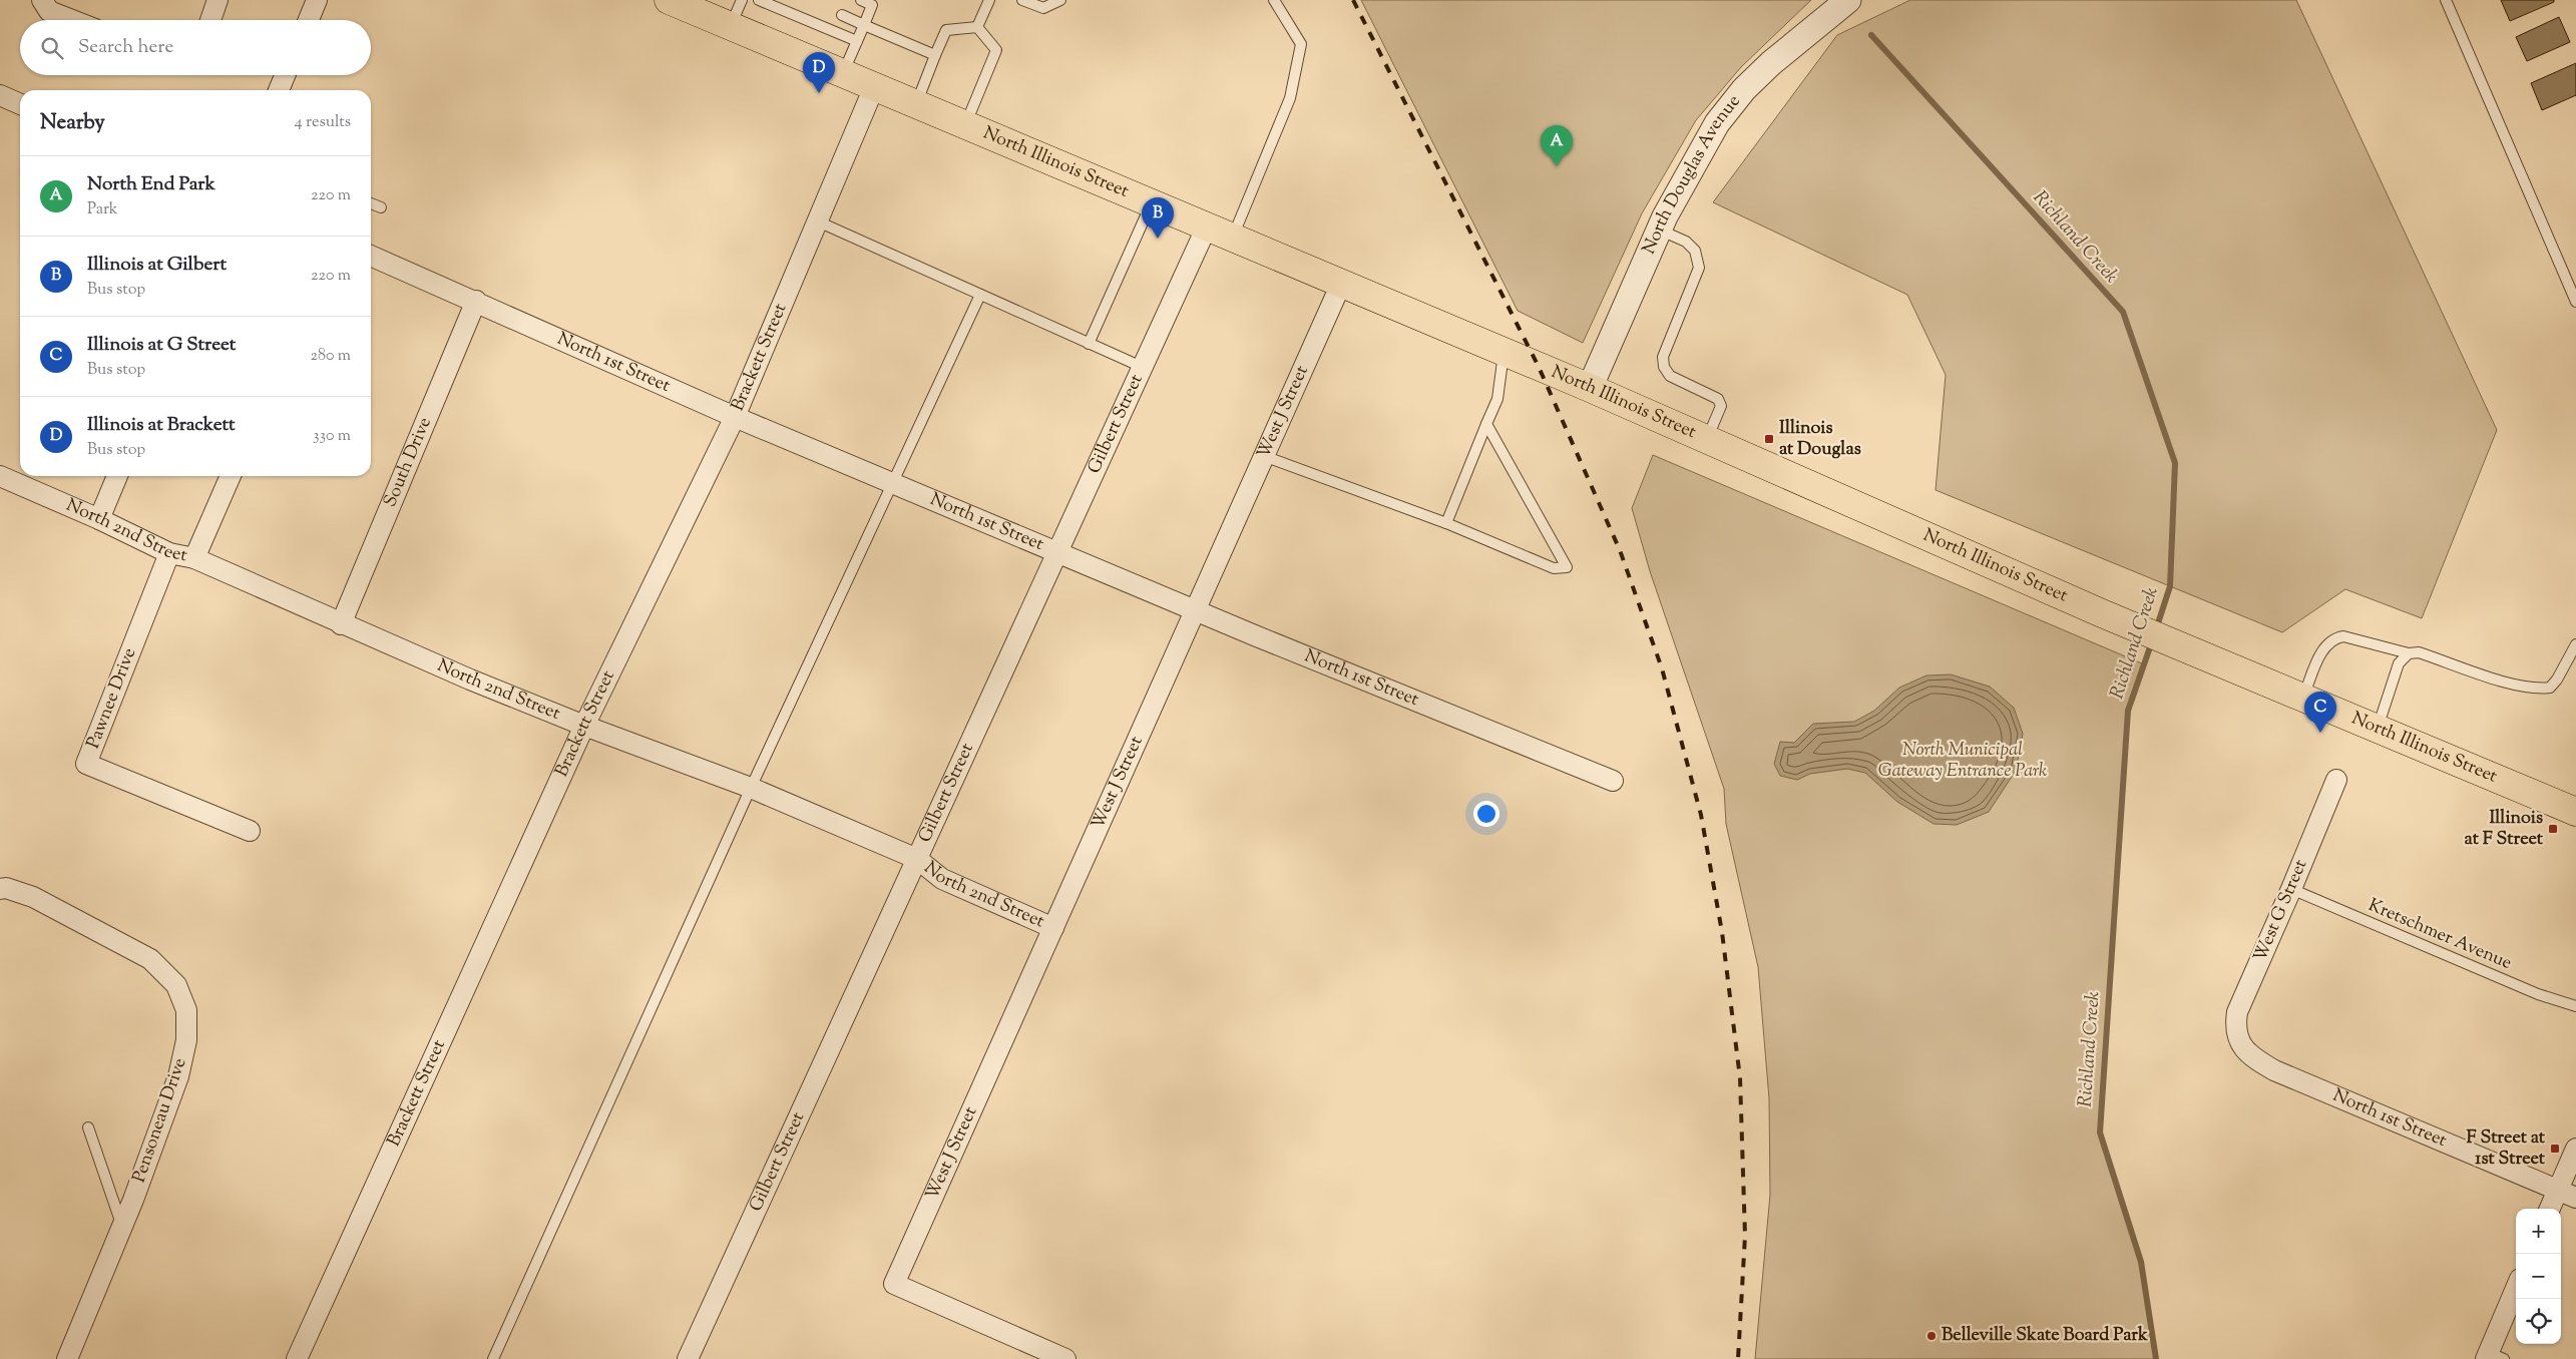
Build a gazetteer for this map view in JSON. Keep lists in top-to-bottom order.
{
  "streets": {
    "main road": ["North Illinois Street"],
    "street": [
      "North Douglas Avenue",
      "Brackett Street",
      "North 1st Street",
      "West J Street",
      "Gilbert Street",
      "South Drive",
      "North 2nd Street",
      "Pawnee Drive",
      "West G Street",
      "Pensoneau Drive"
    ],
    "lane": ["Kretschmer Avenue"]
  },
  "crossings": [
    ["North Illinois Street", "North Douglas Avenue"],
    ["North Illinois Street", "Brackett Street"],
    ["North Illinois Street", "West J Street"],
    ["North Illinois Street", "Gilbert Street"],
    ["Brackett Street", "North 1st Street"],
    ["Brackett Street", "North 2nd Street"],
    ["North 1st Street", "West J Street"],
    ["North 1st Street", "Gilbert Street"],
    ["North 1st Street", "South Drive"],
    ["North 1st Street", "West G Street"],
    ["West J Street", "North 2nd Street"],
    ["Gilbert Street", "North 2nd Street"],
    ["South Drive", "North 2nd Street"],
    ["North 2nd Street", "Pawnee Drive"],
    ["West G Street", "Kretschmer Avenue"]
  ],
  "water": ["Richland Creek"],
  "parks": ["North Municipal Gateway Entrance Park"],
  "places": {
    "transit": ["Illinois at Douglas", "Illinois at F Street", "F Street at 1st Street"],
    "other": ["Belleville Skate Board Park"]
  },
  "page": {
    "search": "Search here",
    "pins": [
      "D",
      "A",
      "B",
      "C"
    ],
    "heading": ["Nearby", "4 results"],
    "list": [
      {
        "mark": "A",
        "name": "North End Park",
        "note": "Park",
        "value": "220 m"
      },
      {
        "mark": "B",
        "name": "Illinois at Gilbert",
        "note": "Bus stop",
        "value": "220 m"
      },
      {
        "mark": "C",
        "name": "Illinois at G Street",
        "note": "Bus stop",
        "value": "280 m"
      },
      {
        "mark": "D",
        "name": "Illinois at Brackett",
        "note": "Bus stop",
        "value": "330 m"
      }
    ],
    "map_buttons": ["+", "−"]
  }
}
